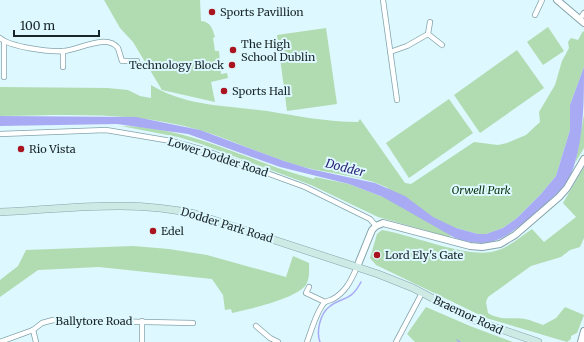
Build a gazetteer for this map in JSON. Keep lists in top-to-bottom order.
{
  "streets": {
    "main road": ["Dodder Park Road", "Braemor Road"],
    "street": ["Lower Dodder Road", "Ballytore Road"]
  },
  "crossings": [
    ["Dodder Park Road", "Braemor Road"]
  ],
  "water": ["Dodder"],
  "parks": ["Orwell Park"],
  "places": [
    "Sports Pavillion",
    "The High School Dublin",
    "Technology Block",
    "Sports Hall",
    "Rio Vista",
    "Edel",
    "Lord Ely's Gate"
  ],
  "scale_bar": "100 m"
}
